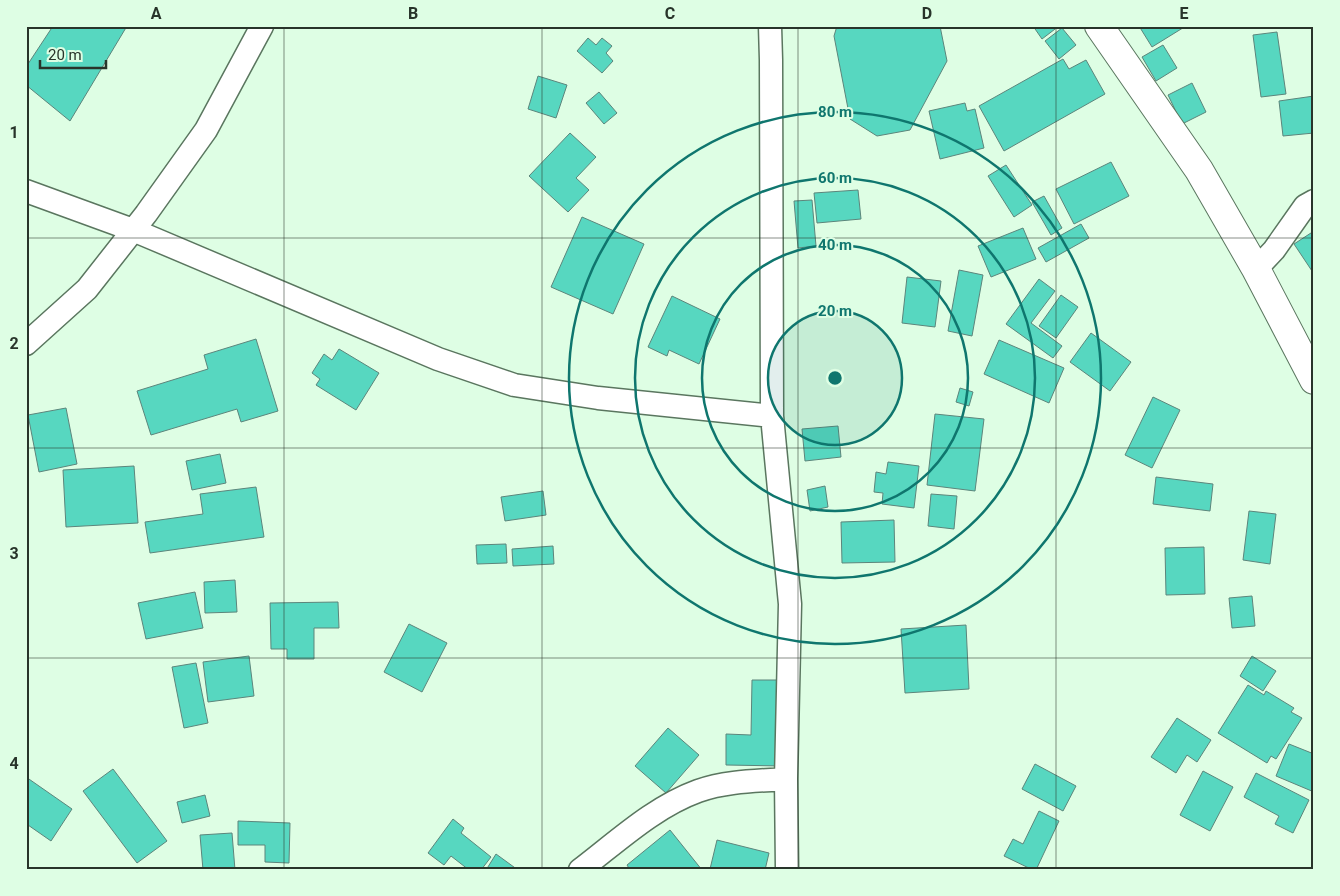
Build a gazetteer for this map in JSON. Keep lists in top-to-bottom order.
{
  "scale_bar": "20 m",
  "grid": {
    "columns": [
      "A",
      "B",
      "C",
      "D",
      "E"
    ],
    "rows": [
      "1",
      "2",
      "3",
      "4"
    ]
  },
  "rings": [
    "80 m",
    "60 m",
    "40 m",
    "20 m"
  ]
}
